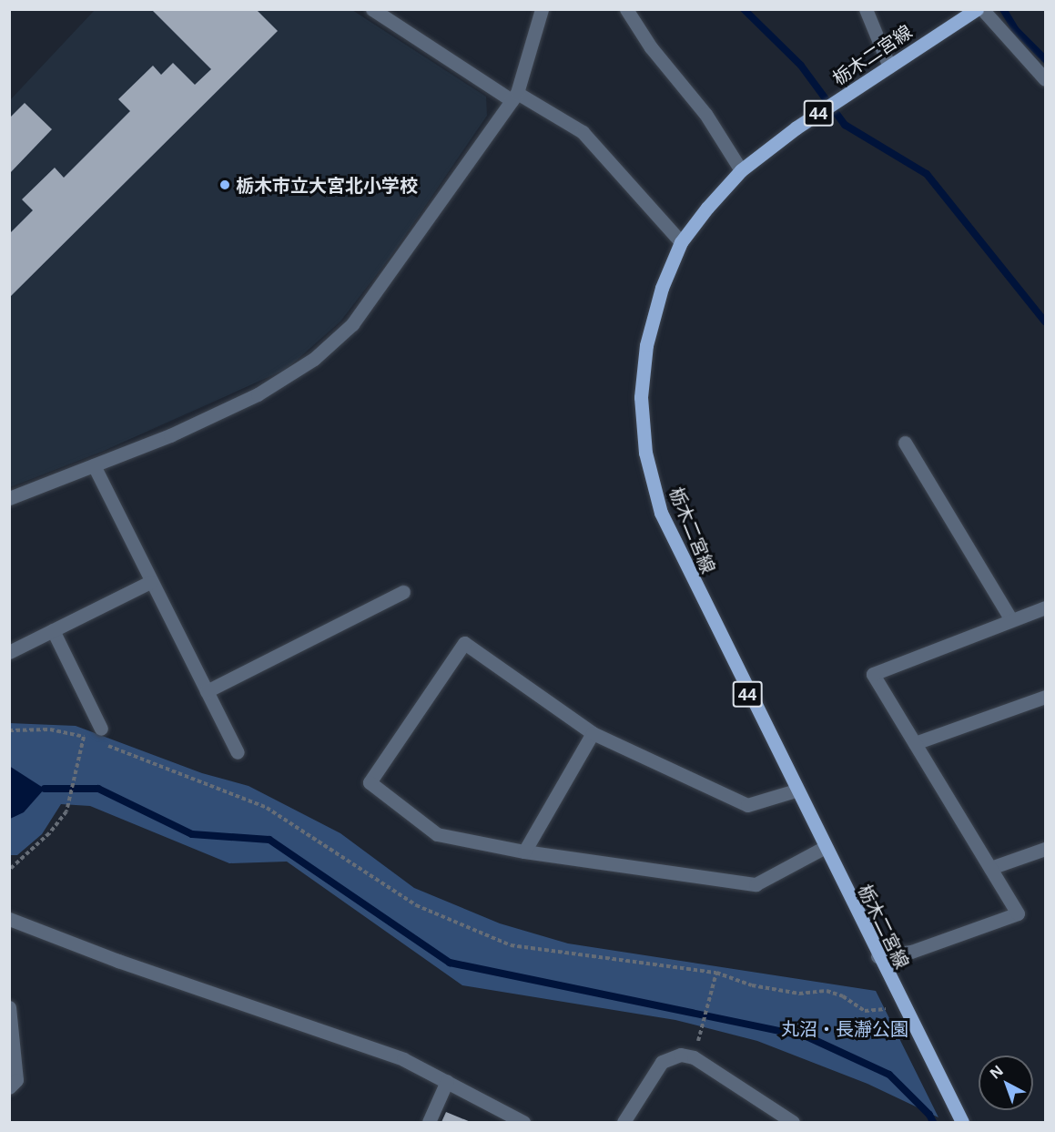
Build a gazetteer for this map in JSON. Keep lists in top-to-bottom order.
{
  "streets": {
    "main road": ["栃木二宮線", "44"]
  },
  "parks": ["丸沼・長瀞公園"],
  "places": ["栃木市立大宮北小学校"],
  "north": "top left"
}
